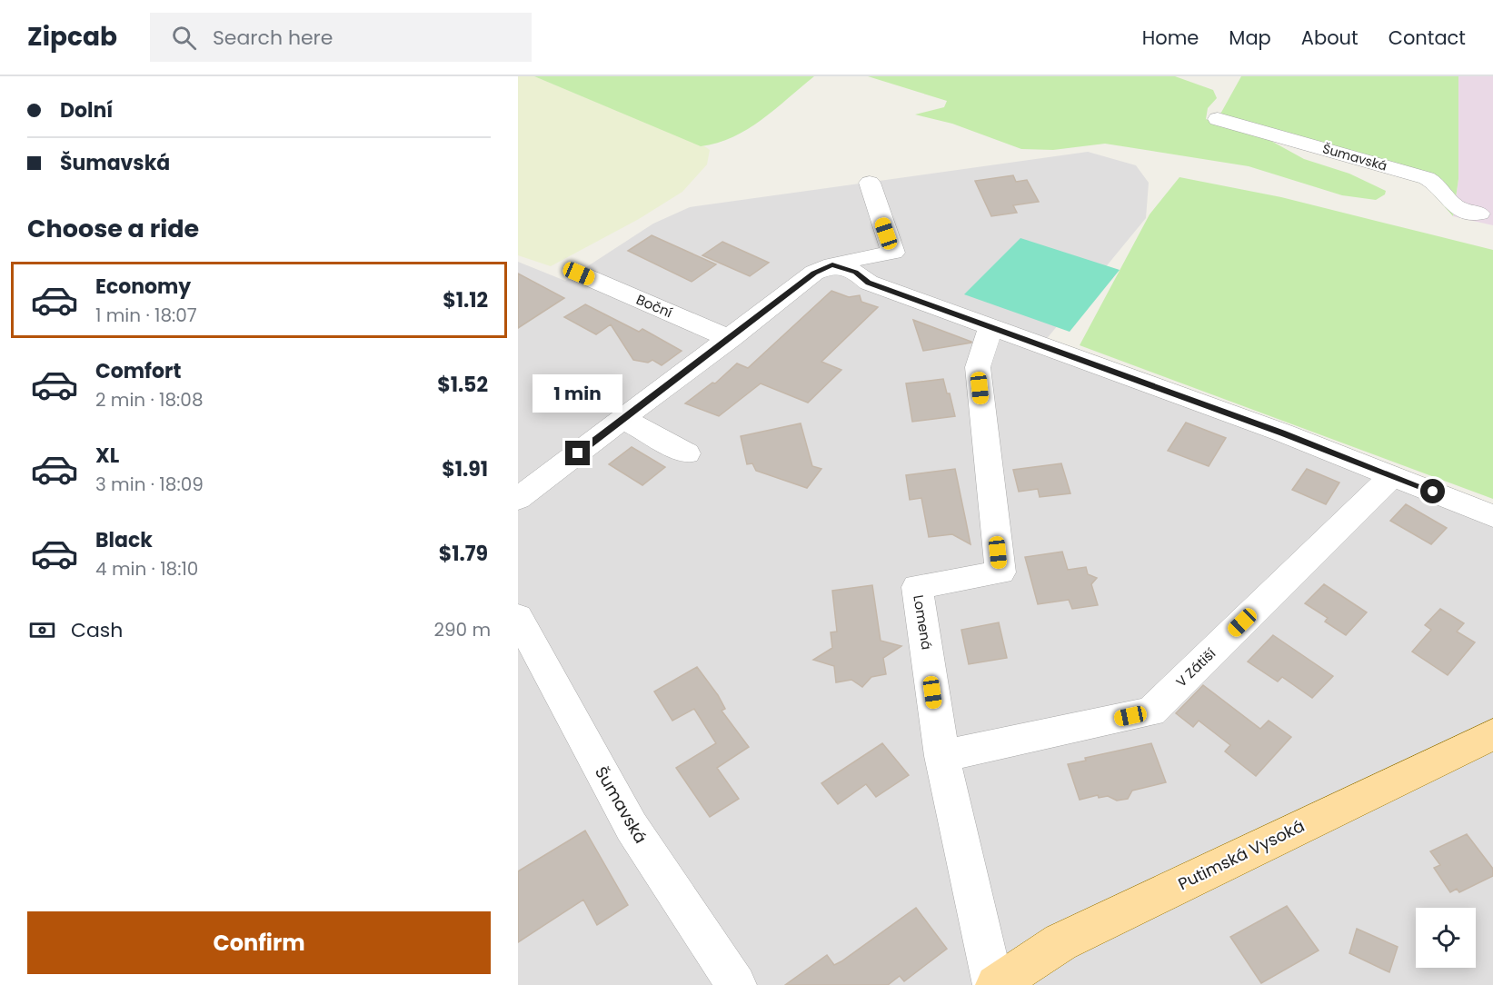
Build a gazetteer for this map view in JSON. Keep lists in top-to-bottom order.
{
  "streets": {
    "main road": ["Putimská Vysoká"],
    "street": [
      "Šumavská",
      "Boční",
      "Lomená",
      "V Zátiší"
    ]
  },
  "crossings": [
    ["Lomená", "V Zátiší"],
    ["Lomená", "Putimská Vysoká"]
  ],
  "page": {
    "header": "Zipcab",
    "search": "Search here",
    "nav": [
      "Home",
      "Map",
      "About",
      "Contact"
    ],
    "banner": ["Dolní", "Šumavská"],
    "heading": "Choose a ride",
    "list": [
      {
        "name": "Economy",
        "note": "1 min · 18:07",
        "value": "$1.12"
      },
      {
        "name": "Comfort",
        "note": "2 min · 18:08",
        "value": "$1.52"
      },
      {
        "name": "XL",
        "note": "3 min · 18:09",
        "value": "$1.91"
      },
      {
        "name": "Black",
        "note": "4 min · 18:10",
        "value": "$1.79"
      }
    ],
    "bubble": "1 min",
    "pay": ["Cash", "290 m"],
    "buttons": "Confirm"
  }
}
